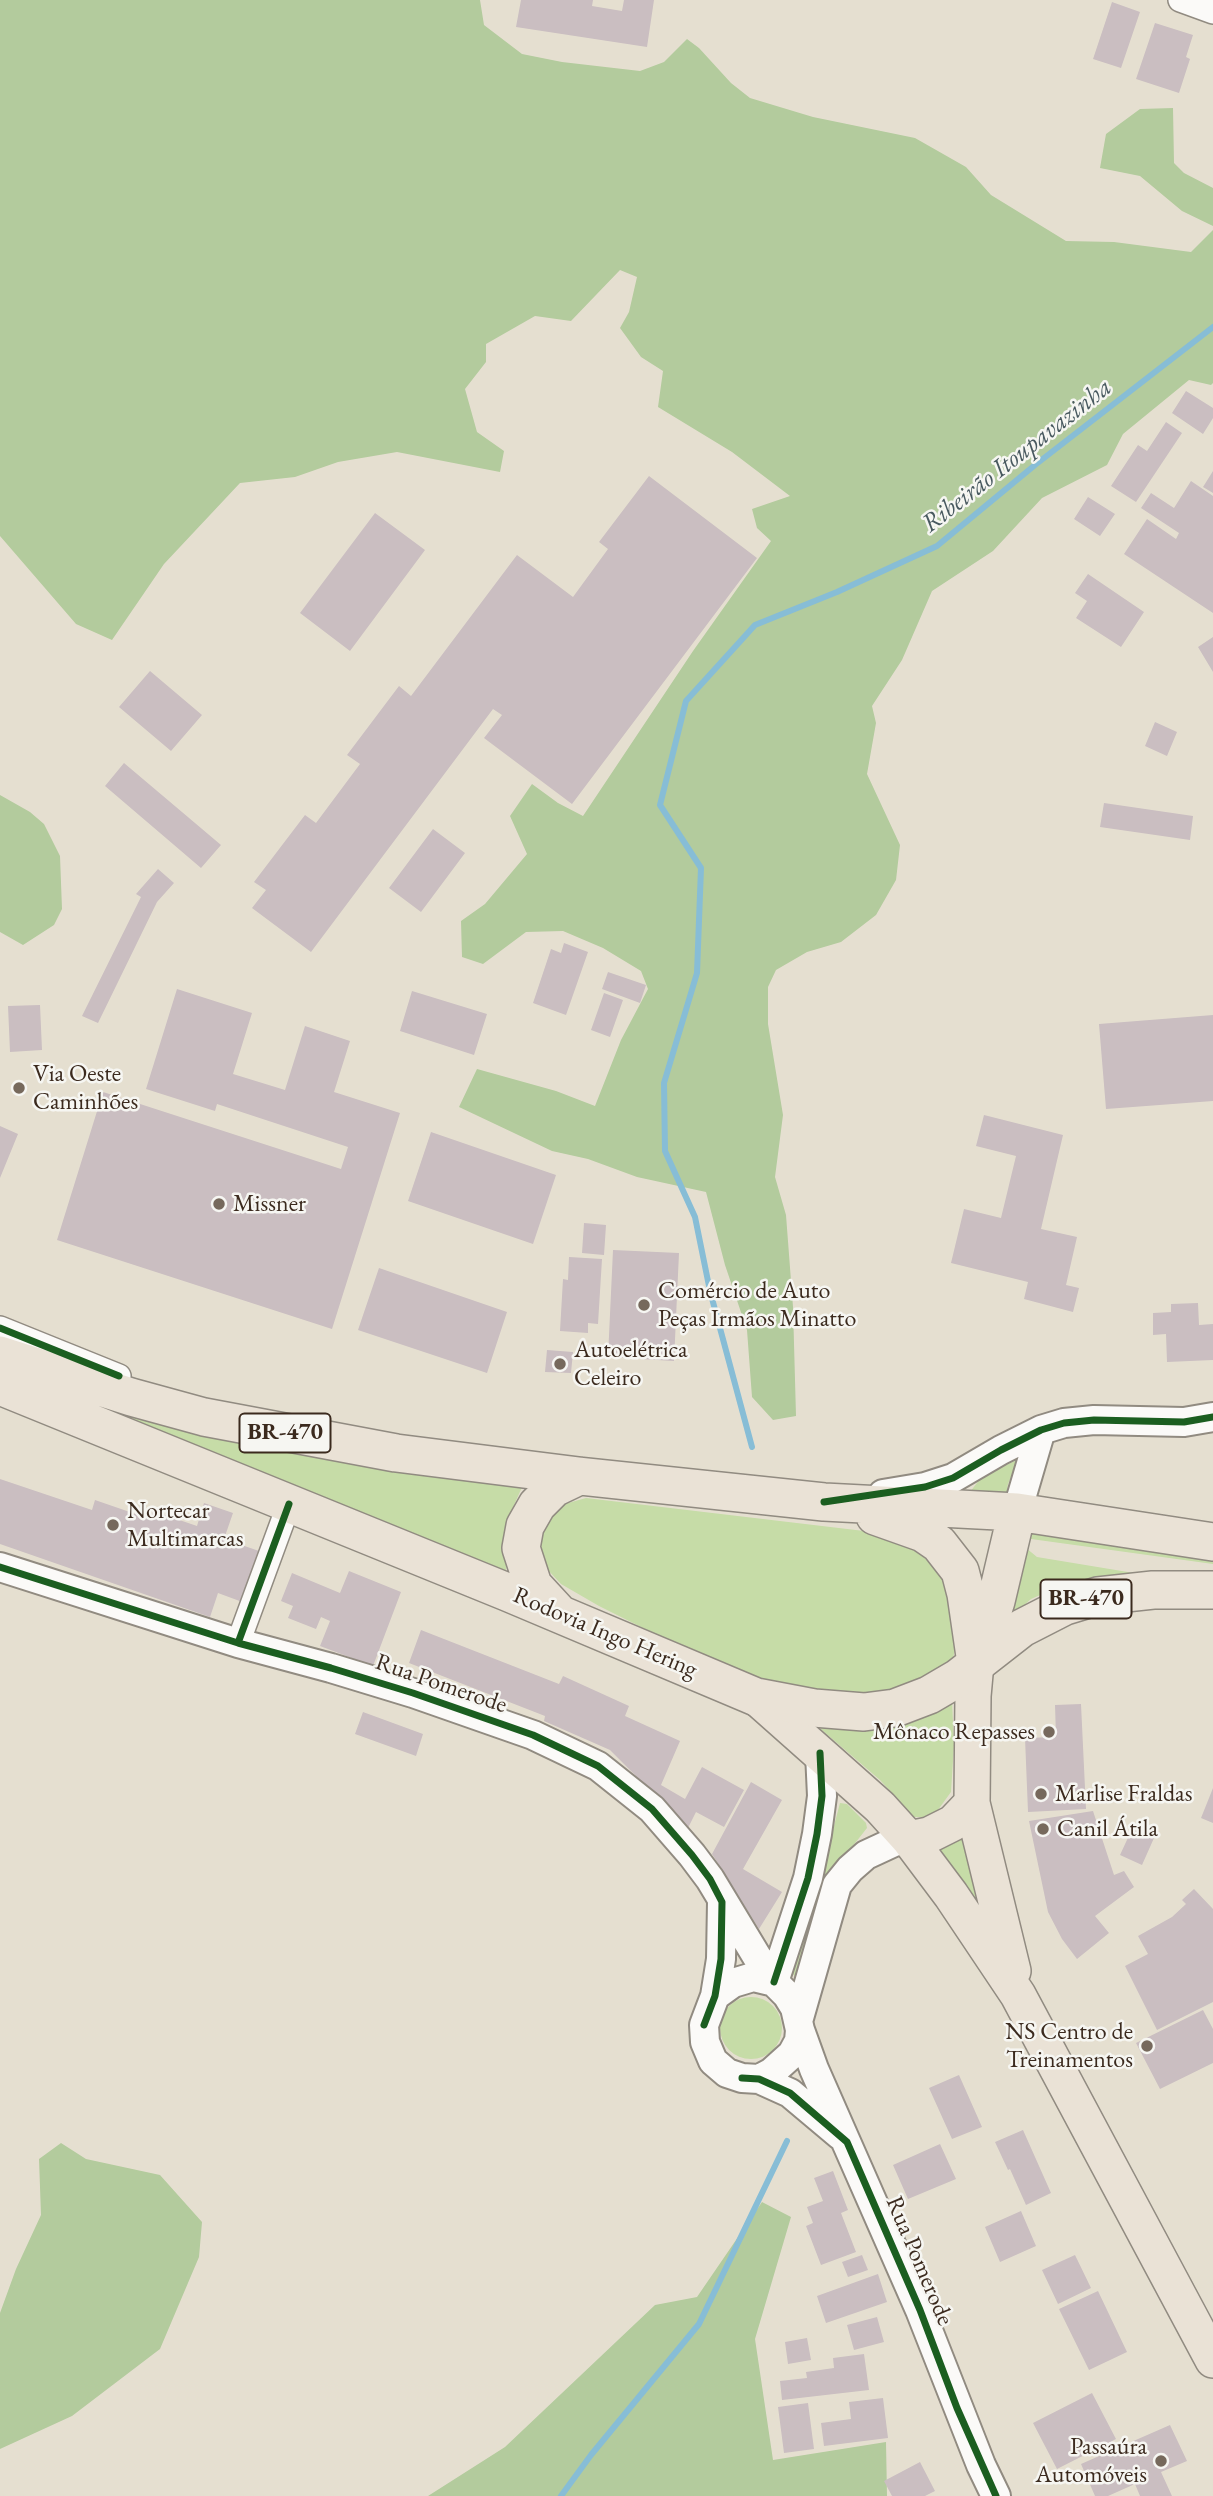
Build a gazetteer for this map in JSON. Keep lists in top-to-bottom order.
{
  "streets": {
    "highway": ["BR-470", "Rodovia Ingo Hering"],
    "street": ["Rua Pomerode"]
  },
  "water": ["Ribeirão Itoupavazinha"],
  "places": [
    "Via Oeste Caminhões",
    "Missner",
    "Comércio de Auto Peças Irmãos Minatto",
    "Autoelétrica Celeiro",
    "Nortecar Multimarcas",
    "Mônaco Repasses",
    "Marlise Fraldas",
    "Canil Átila",
    "NS Centro de Treinamentos",
    "Passaúra Automóveis"
  ]
}
